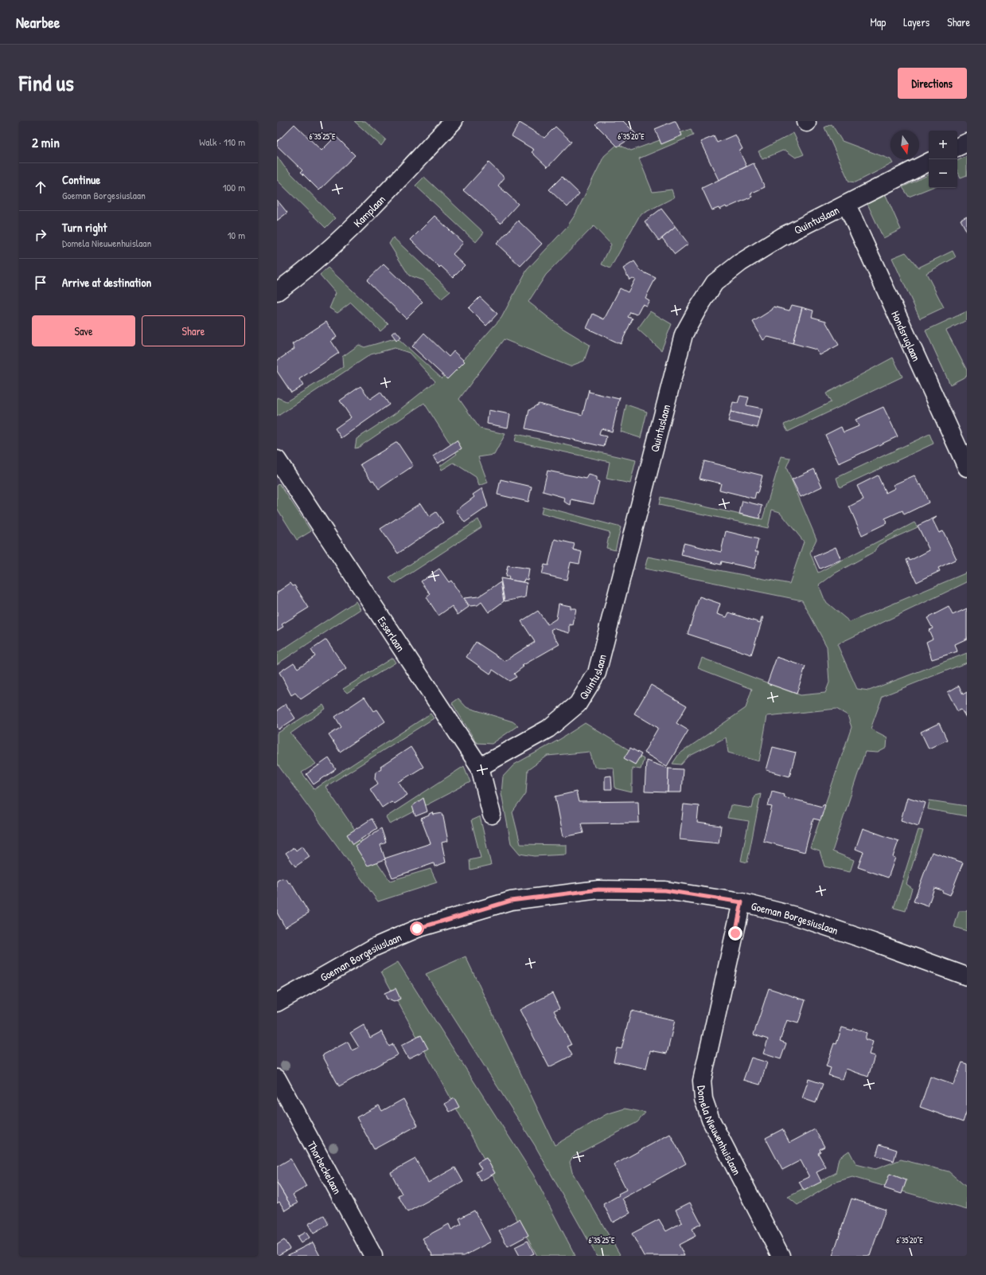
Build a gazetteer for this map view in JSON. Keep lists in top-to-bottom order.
{
  "streets": {
    "street": [
      "Kamplaan",
      "Quintuslaan",
      "Hondsruglaan",
      "Esserlaan",
      "Goeman Borgesiuslaan",
      "Domela Nieuwenhuislaan",
      "Thorbeckelaan"
    ]
  },
  "crossings": [
    ["Quintuslaan", "Hondsruglaan"],
    ["Quintuslaan", "Esserlaan"],
    ["Goeman Borgesiuslaan", "Domela Nieuwenhuislaan"]
  ],
  "north": "bottom",
  "page": {
    "header": "Nearbee",
    "nav": ["Map", "Layers", "Share"],
    "title": "Find us",
    "buttons": [
      "Directions",
      ["Save", "Share"]
    ],
    "heading": ["2 min", "Walk · 110 m"],
    "map_buttons": ["+", "−"],
    "list": [
      ["Continue", "Goeman Borgesiuslaan", "100 m"],
      ["Turn right", "Domela Nieuwenhuislaan", "10 m"],
      "Arrive at destination"
    ]
  },
  "coordinates": ["6°35'25\"E", "6°35'20\"E"]
}
